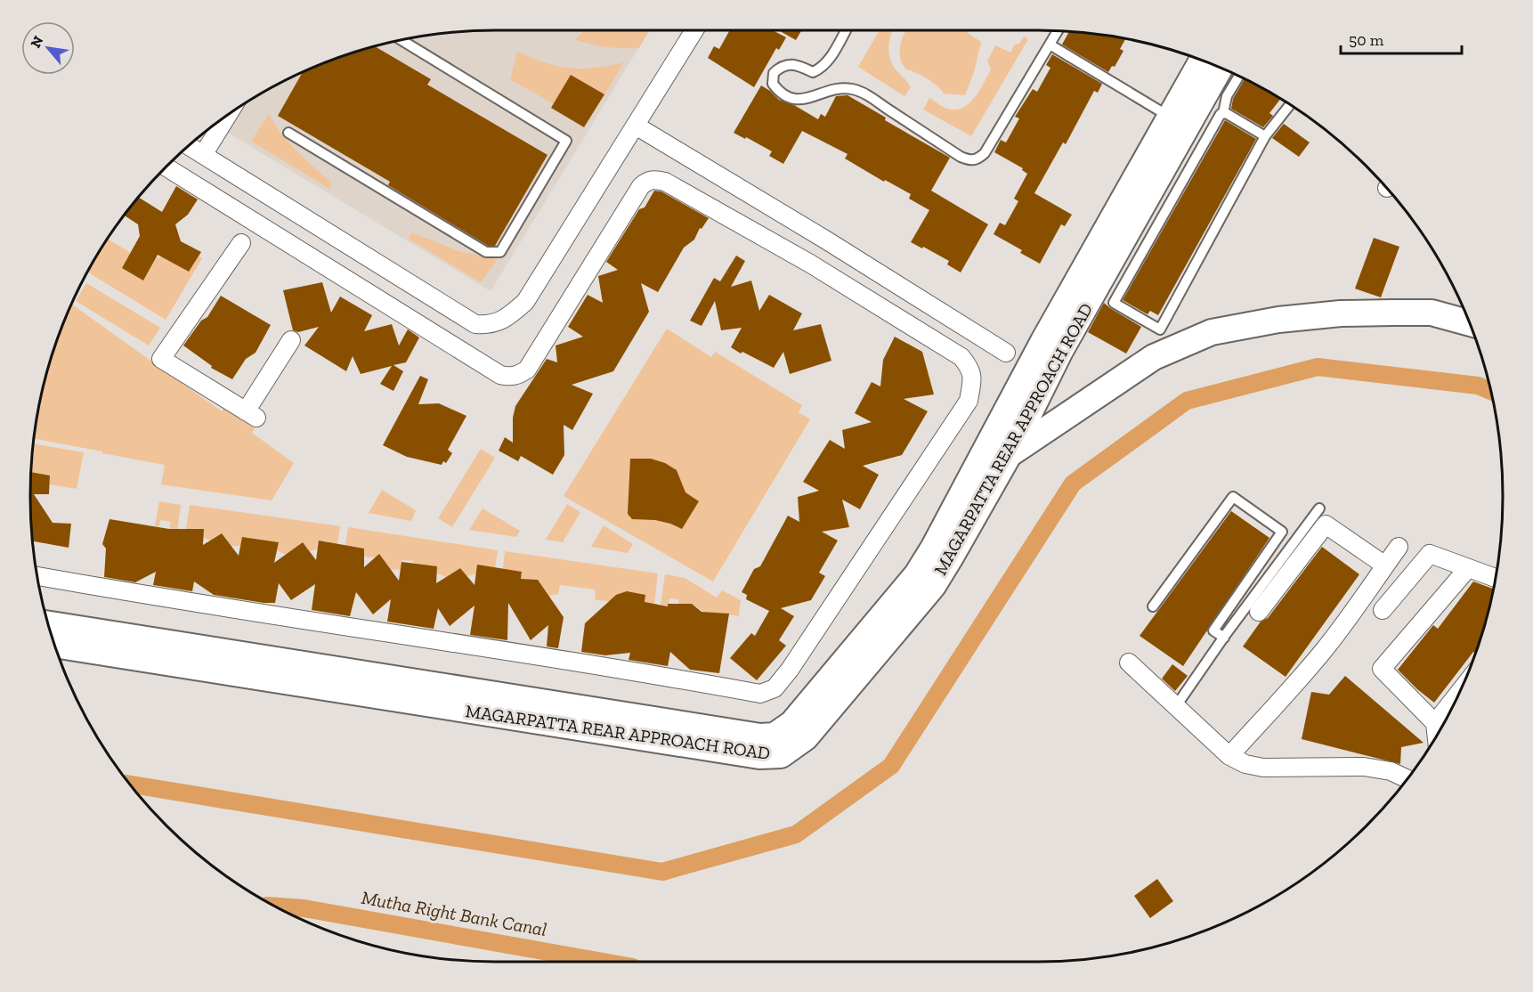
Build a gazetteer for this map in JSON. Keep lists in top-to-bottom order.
{
  "streets": {
    "street": ["MAGARPATTA REAR APPROACH ROAD"]
  },
  "water": ["Mutha Right Bank Canal"],
  "scale_bar": "50 m",
  "north": "top left"
}
